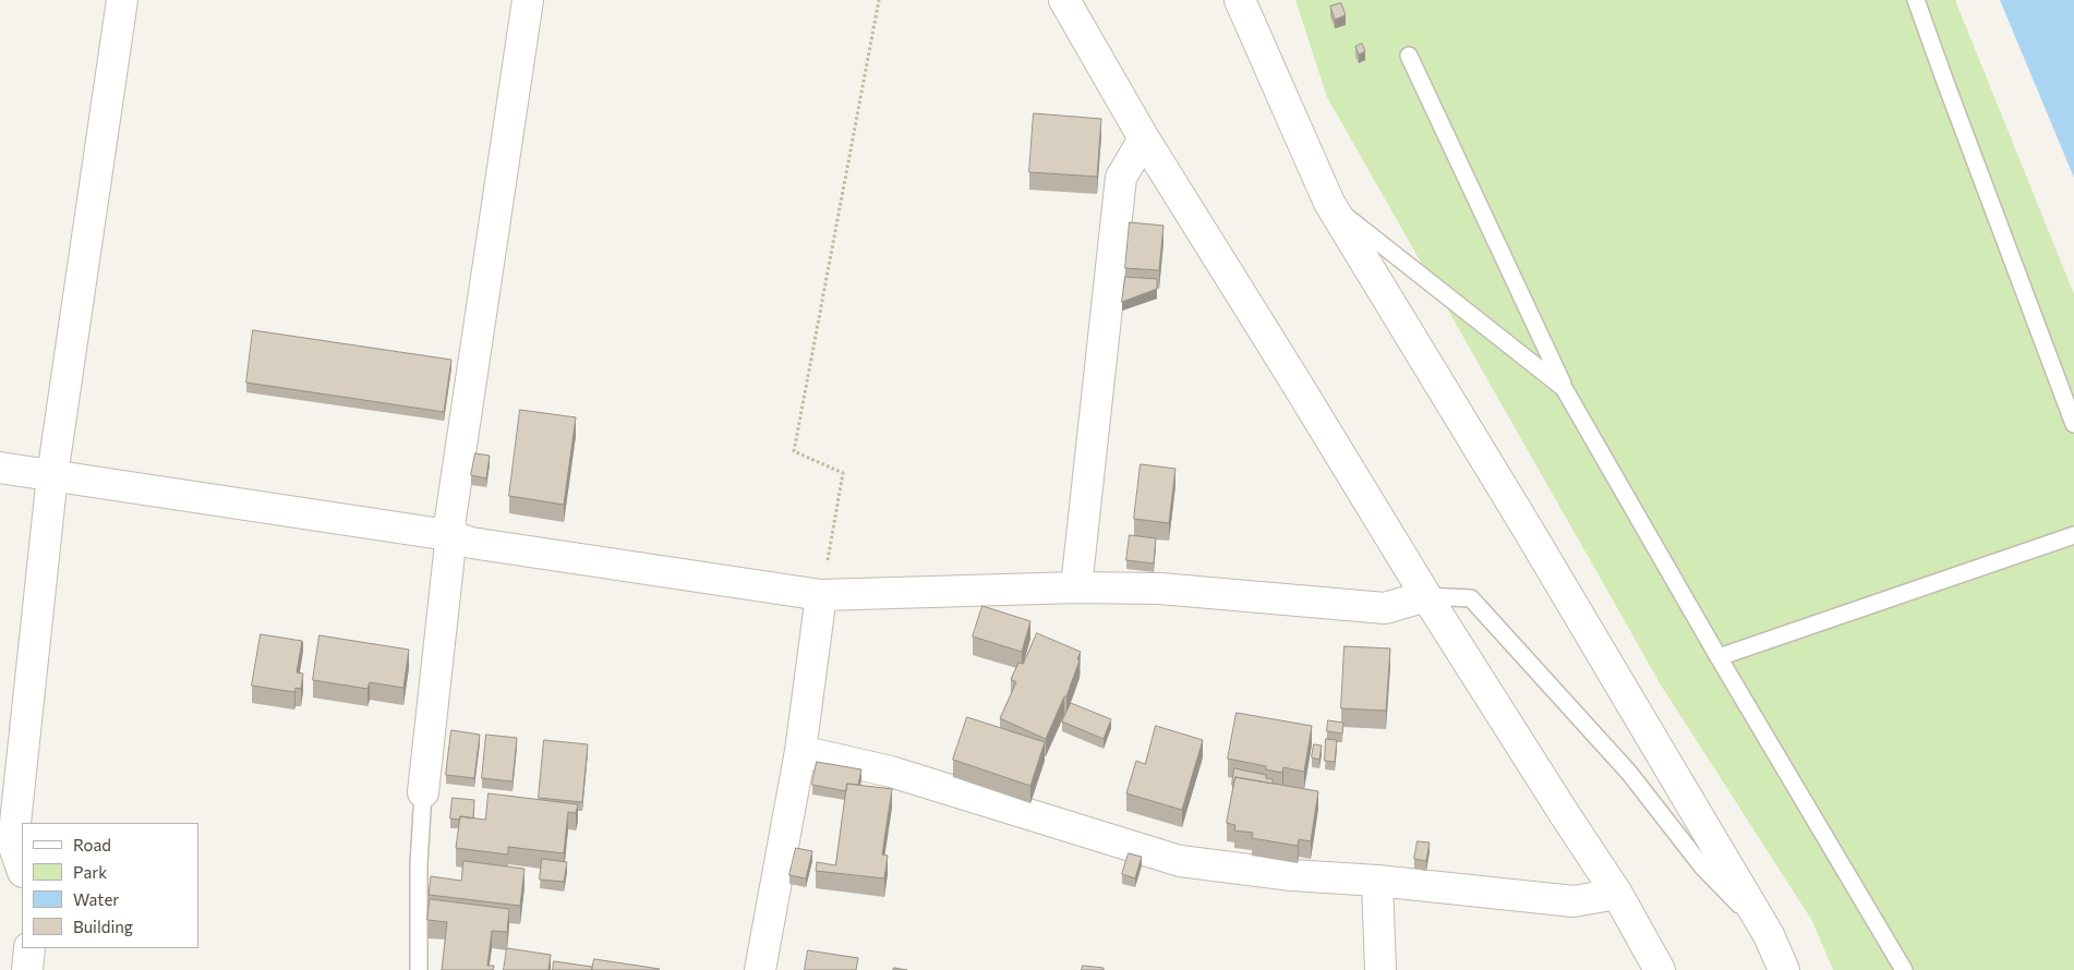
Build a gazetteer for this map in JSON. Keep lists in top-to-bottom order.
{
  "legend": [
    "Road",
    "Park",
    "Water",
    "Building"
  ]
}
